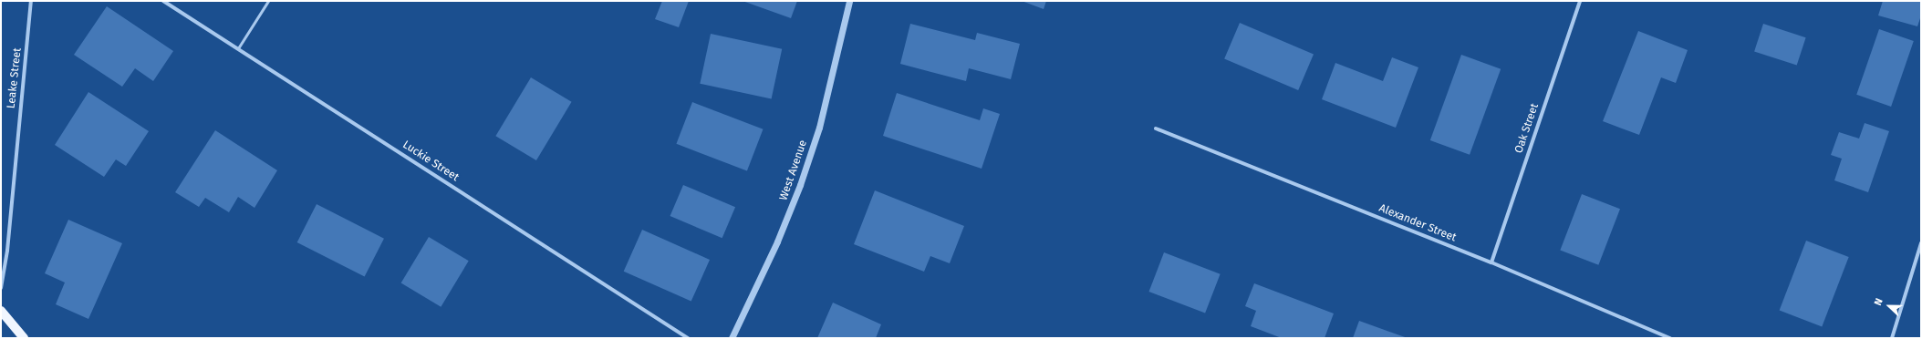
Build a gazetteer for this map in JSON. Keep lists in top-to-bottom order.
{
  "streets": {
    "street": [
      "Leake Street",
      "Oak Street",
      "Luckie Street",
      "West Avenue",
      "Alexander Street"
    ]
  },
  "crossings": [
    ["Oak Street", "Alexander Street"]
  ],
  "north": "left"
}
